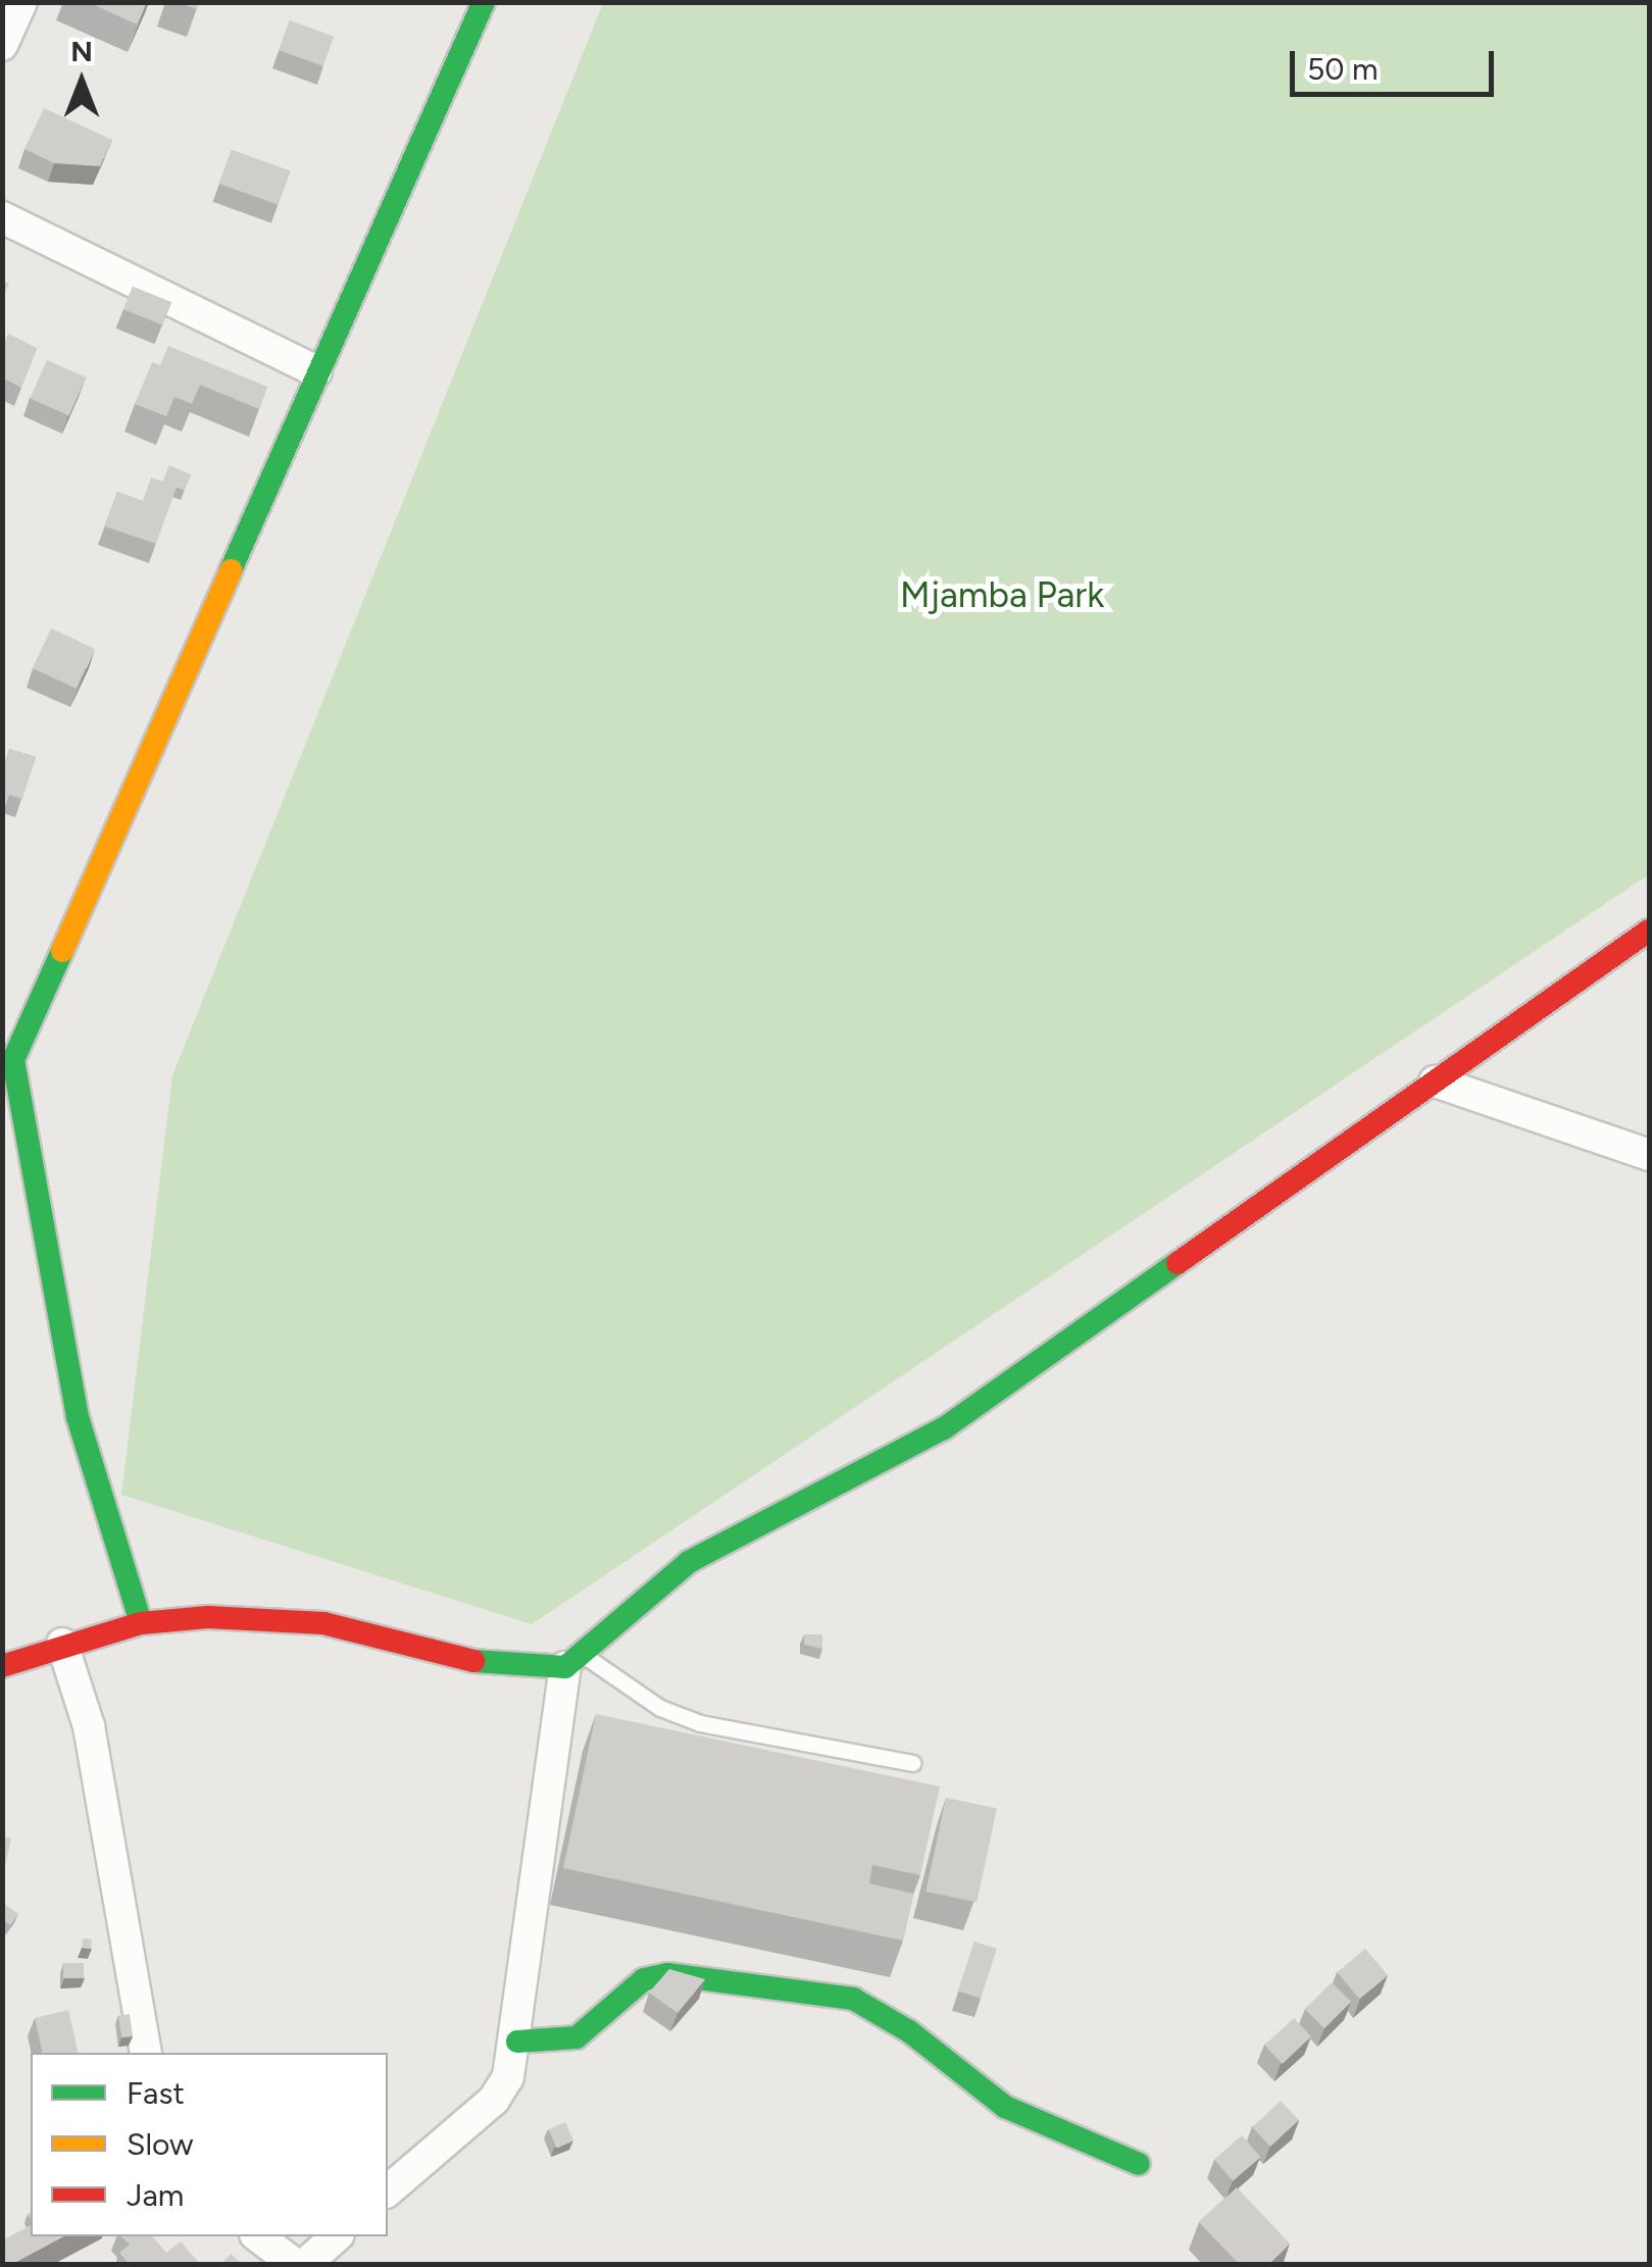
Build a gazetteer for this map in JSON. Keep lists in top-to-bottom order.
{
  "parks": ["Mjamba Park"],
  "legend": ["Fast", "Slow", "Jam"],
  "scale_bar": "50 m",
  "north": "top"
}
